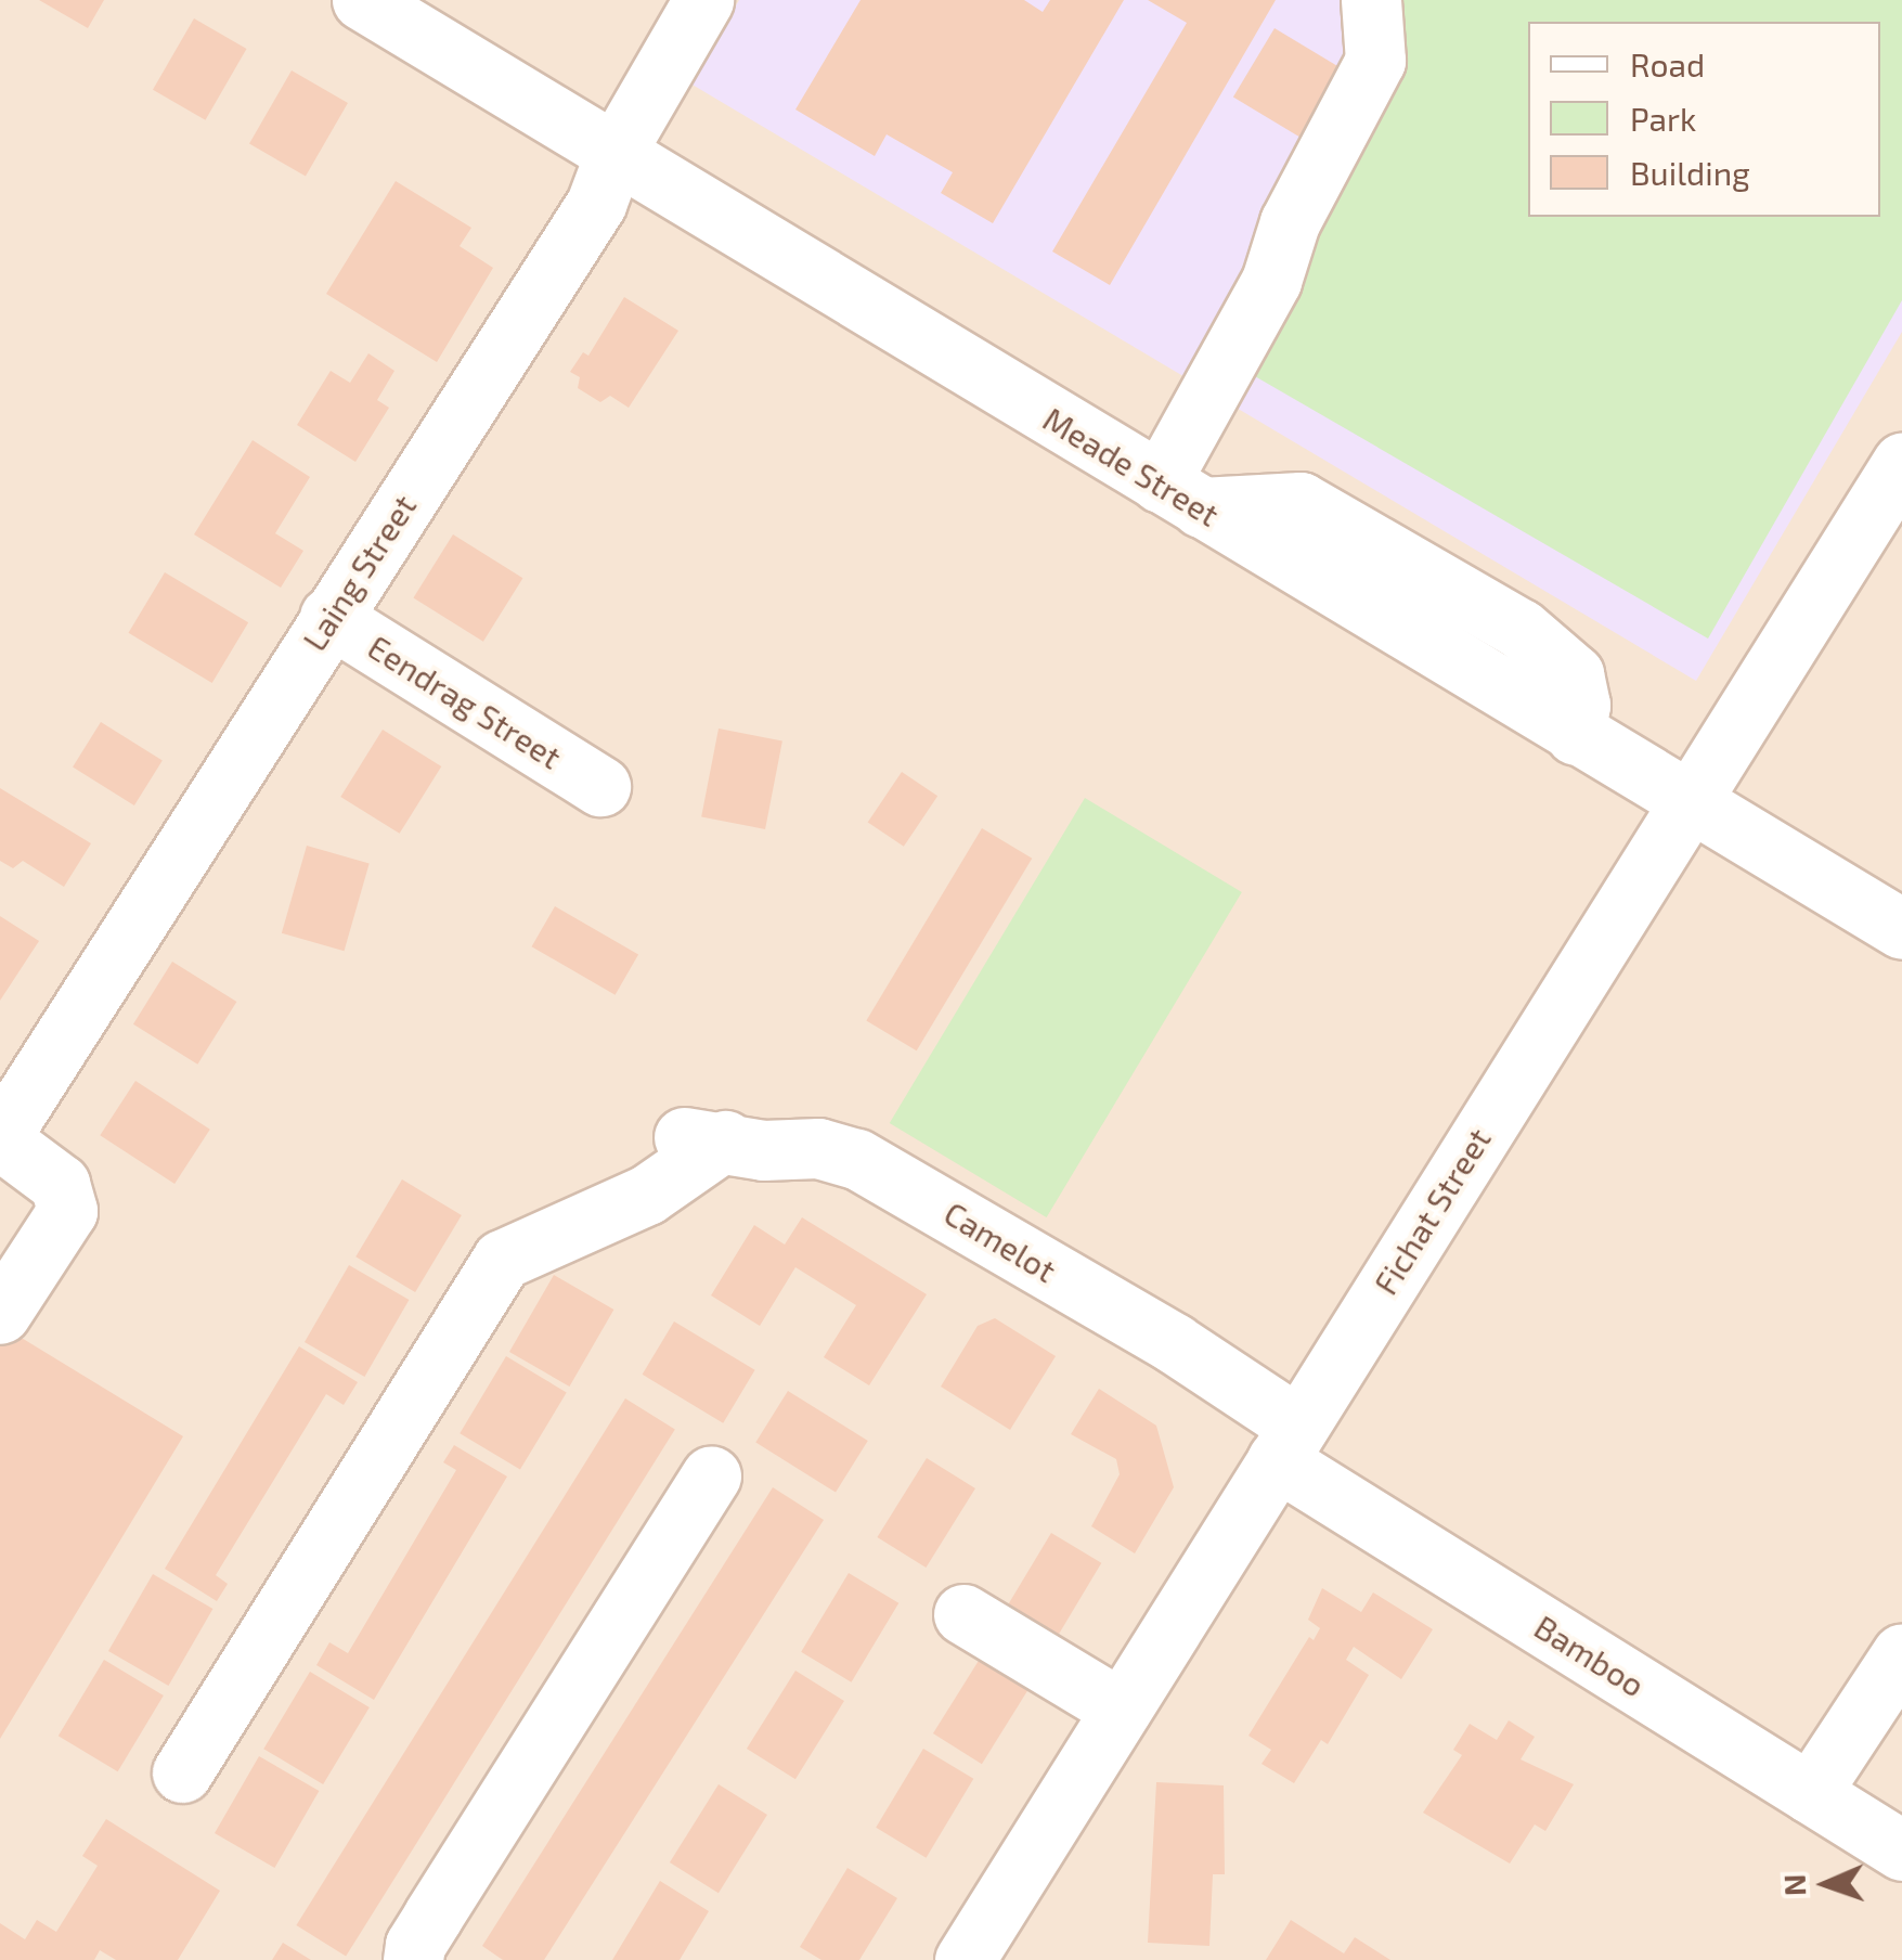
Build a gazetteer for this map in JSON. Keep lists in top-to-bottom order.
{
  "streets": {
    "street": [
      "Meade Street",
      "Laing Street",
      "Eendrag Street",
      "Fichat Street",
      "Camelot",
      "Bamboo"
    ]
  },
  "crossings": [
    ["Meade Street", "Laing Street"],
    ["Meade Street", "Fichat Street"],
    ["Laing Street", "Eendrag Street"],
    ["Fichat Street", "Camelot"],
    ["Fichat Street", "Bamboo"],
    ["Camelot", "Bamboo"]
  ],
  "legend": ["Road", "Park", "Building"],
  "north": "left"
}
